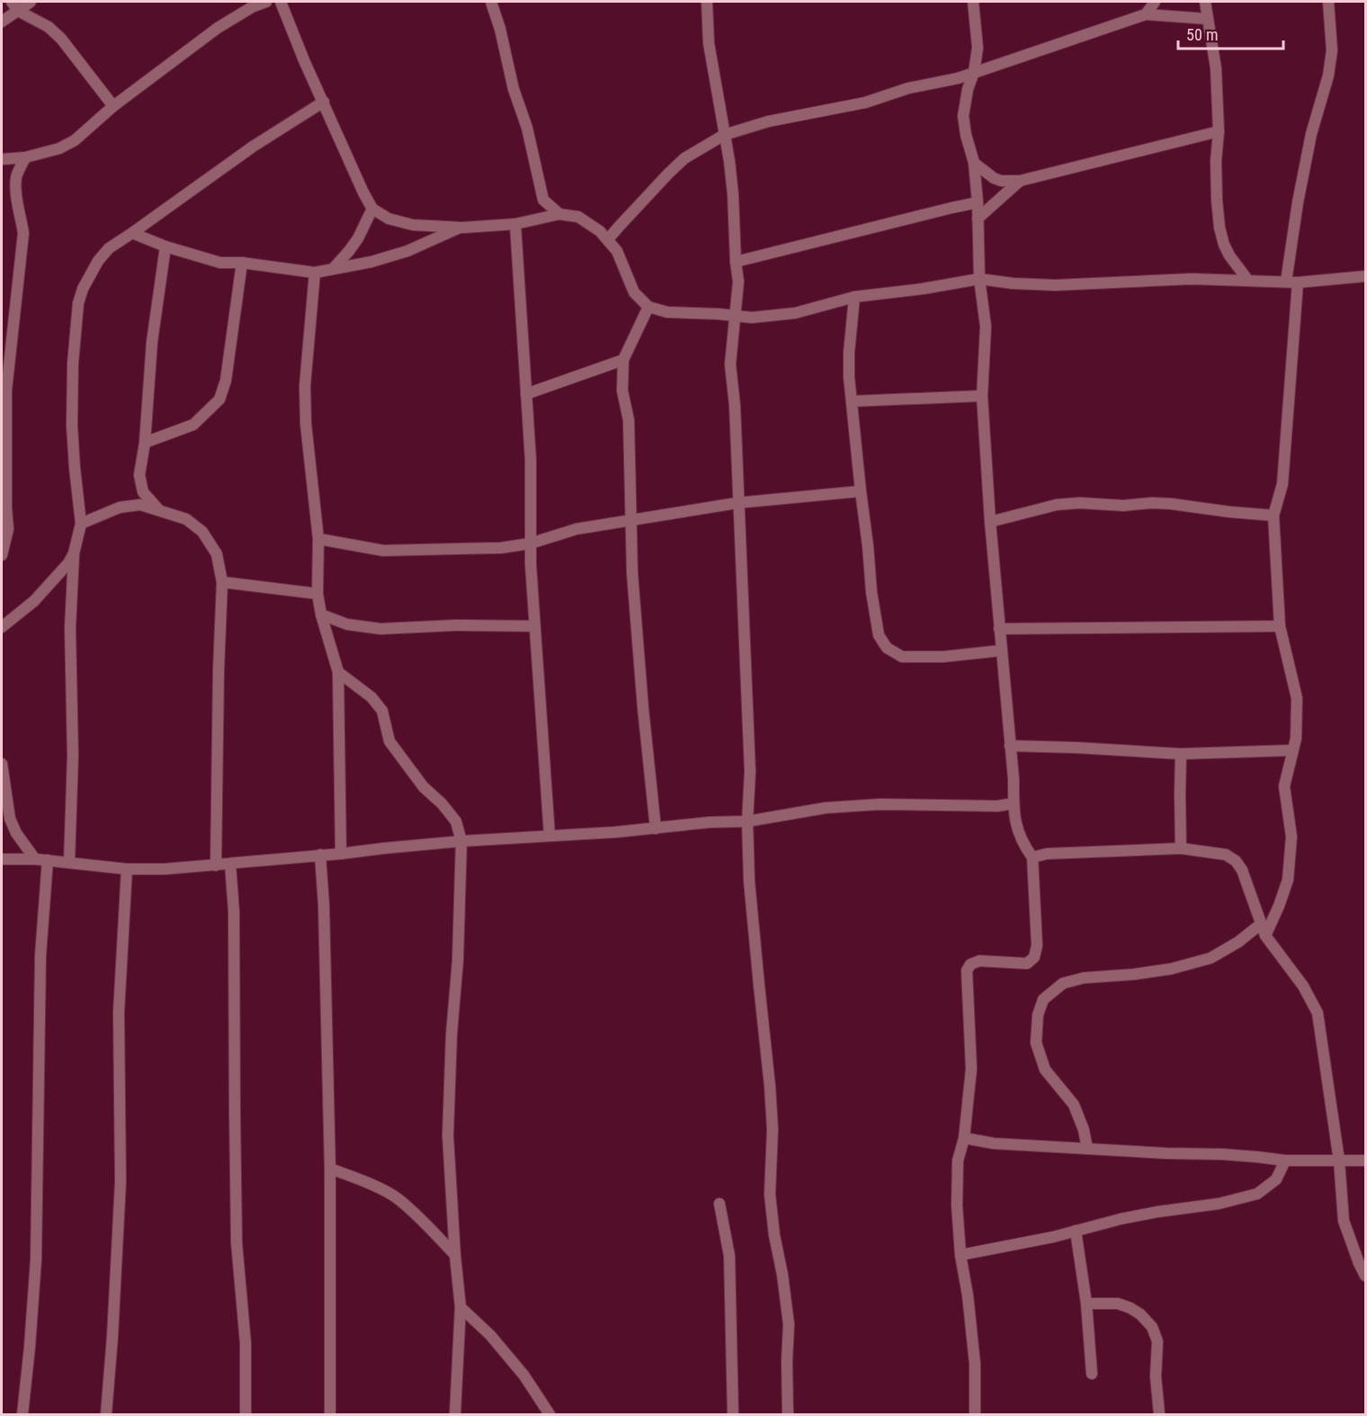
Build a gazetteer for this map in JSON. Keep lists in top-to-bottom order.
{
  "scale_bar": "50 m"
}
